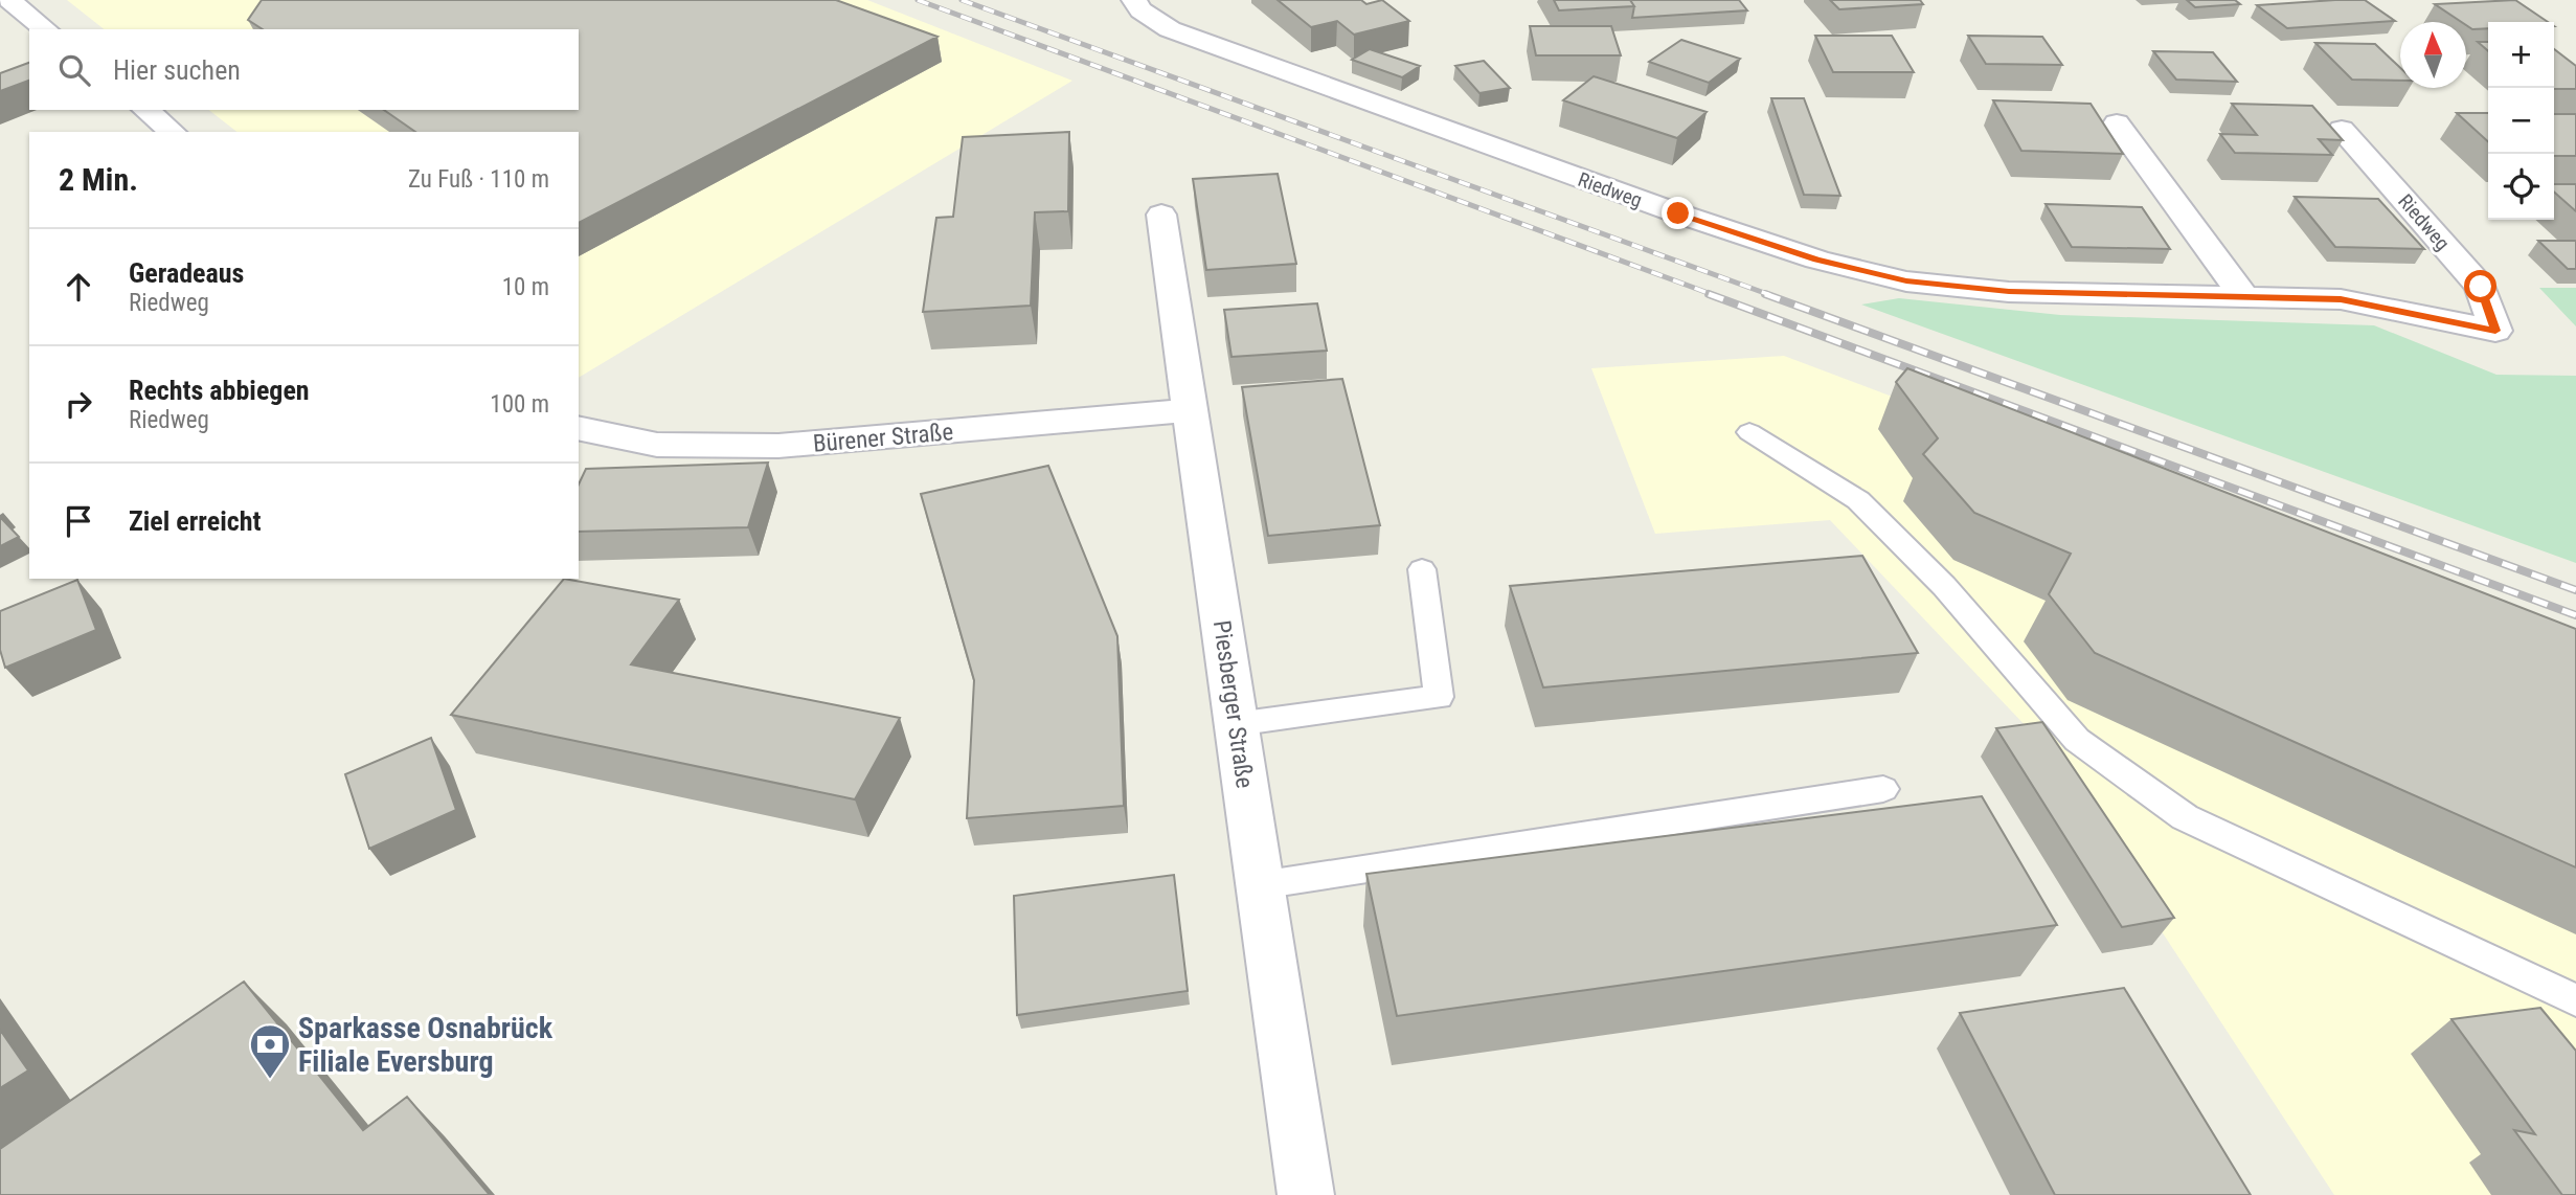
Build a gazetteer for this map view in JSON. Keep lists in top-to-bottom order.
{
  "streets": {
    "street": ["Riedweg", "Bürener Straße", "Piesberger Straße"]
  },
  "crossings": [
    ["Bürener Straße", "Piesberger Straße"]
  ],
  "places": {
    "bank": ["Sparkasse Osnabrück Filiale Eversburg"]
  },
  "north": "top",
  "page": {
    "map_buttons": ["+", "−"],
    "search": "Hier suchen",
    "heading": ["2 Min.", "Zu Fuß · 110 m"],
    "list": [
      ["Geradeaus", "Riedweg", "10 m"],
      ["Rechts abbiegen", "Riedweg", "100 m"],
      "Ziel erreicht"
    ]
  }
}
